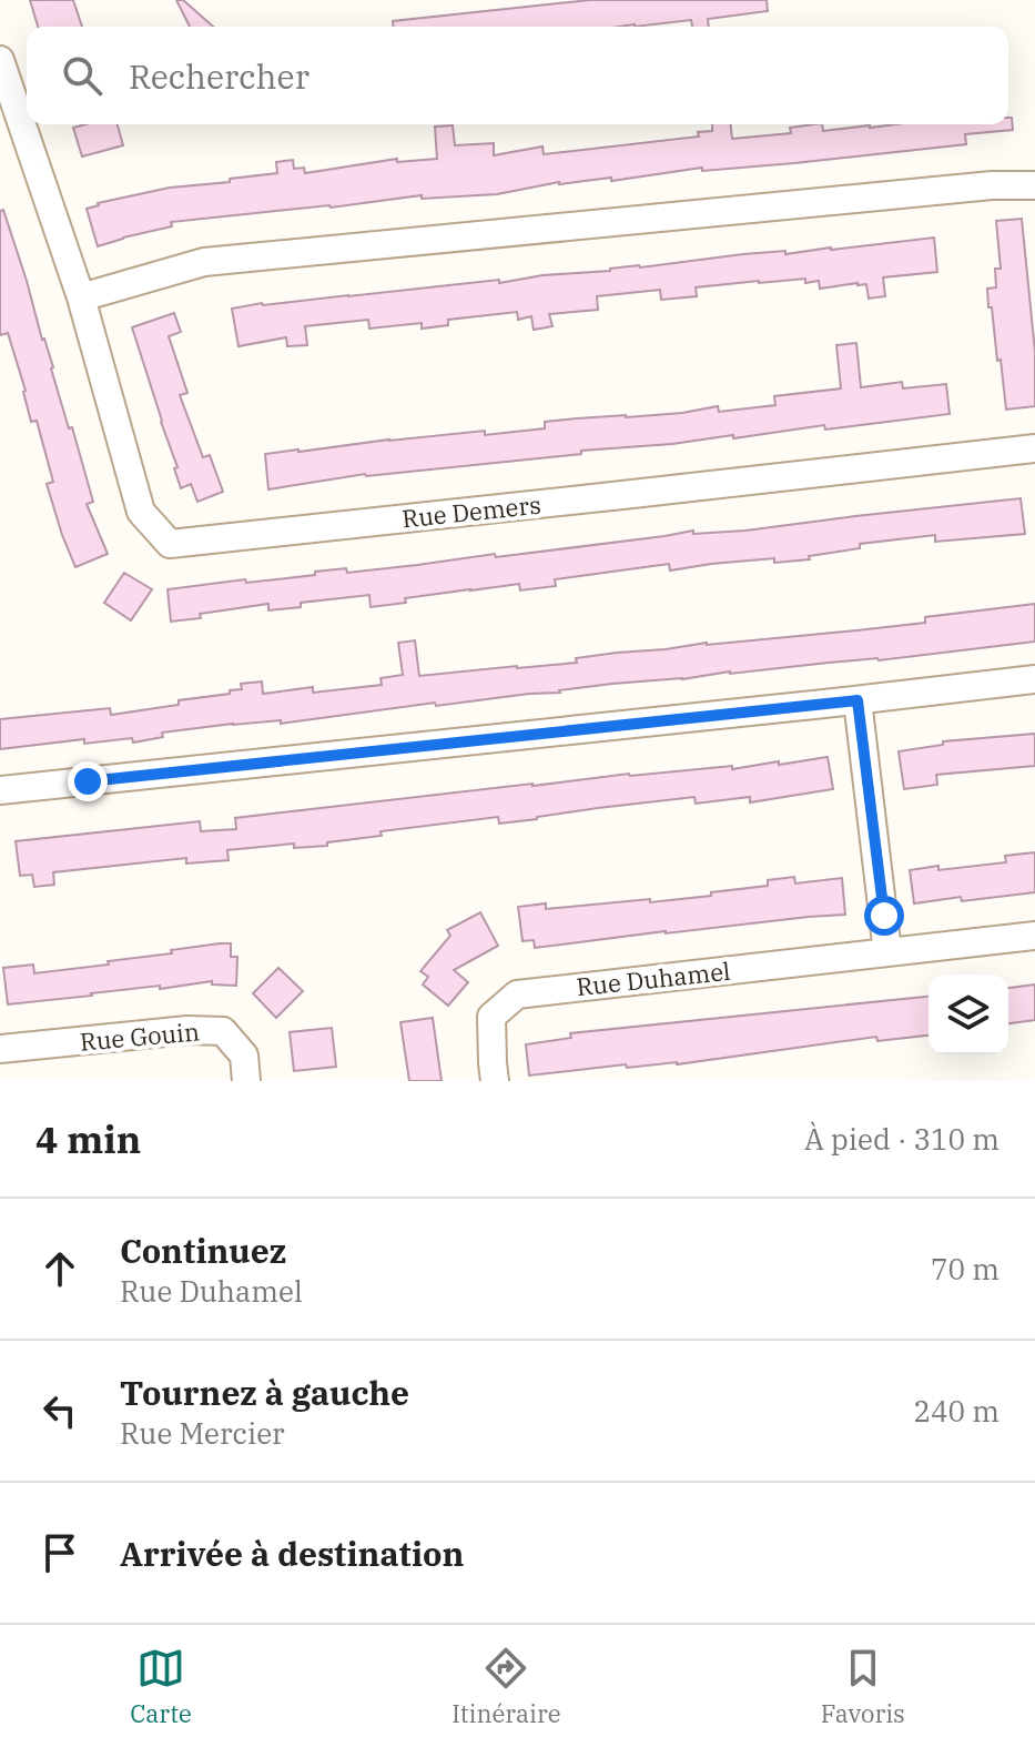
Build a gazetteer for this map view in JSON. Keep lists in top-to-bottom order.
{
  "streets": {
    "street": ["Rue Demers", "Rue Duhamel", "Rue Gouin"]
  },
  "page": {
    "search": "Rechercher",
    "heading": ["4 min", "À pied · 310 m"],
    "list": [
      ["Continuez", "Rue Duhamel", "70 m"],
      ["Tournez à gauche", "Rue Mercier", "240 m"],
      "Arrivée à destination"
    ],
    "nav": ["Carte", "Itinéraire", "Favoris"]
  }
}
